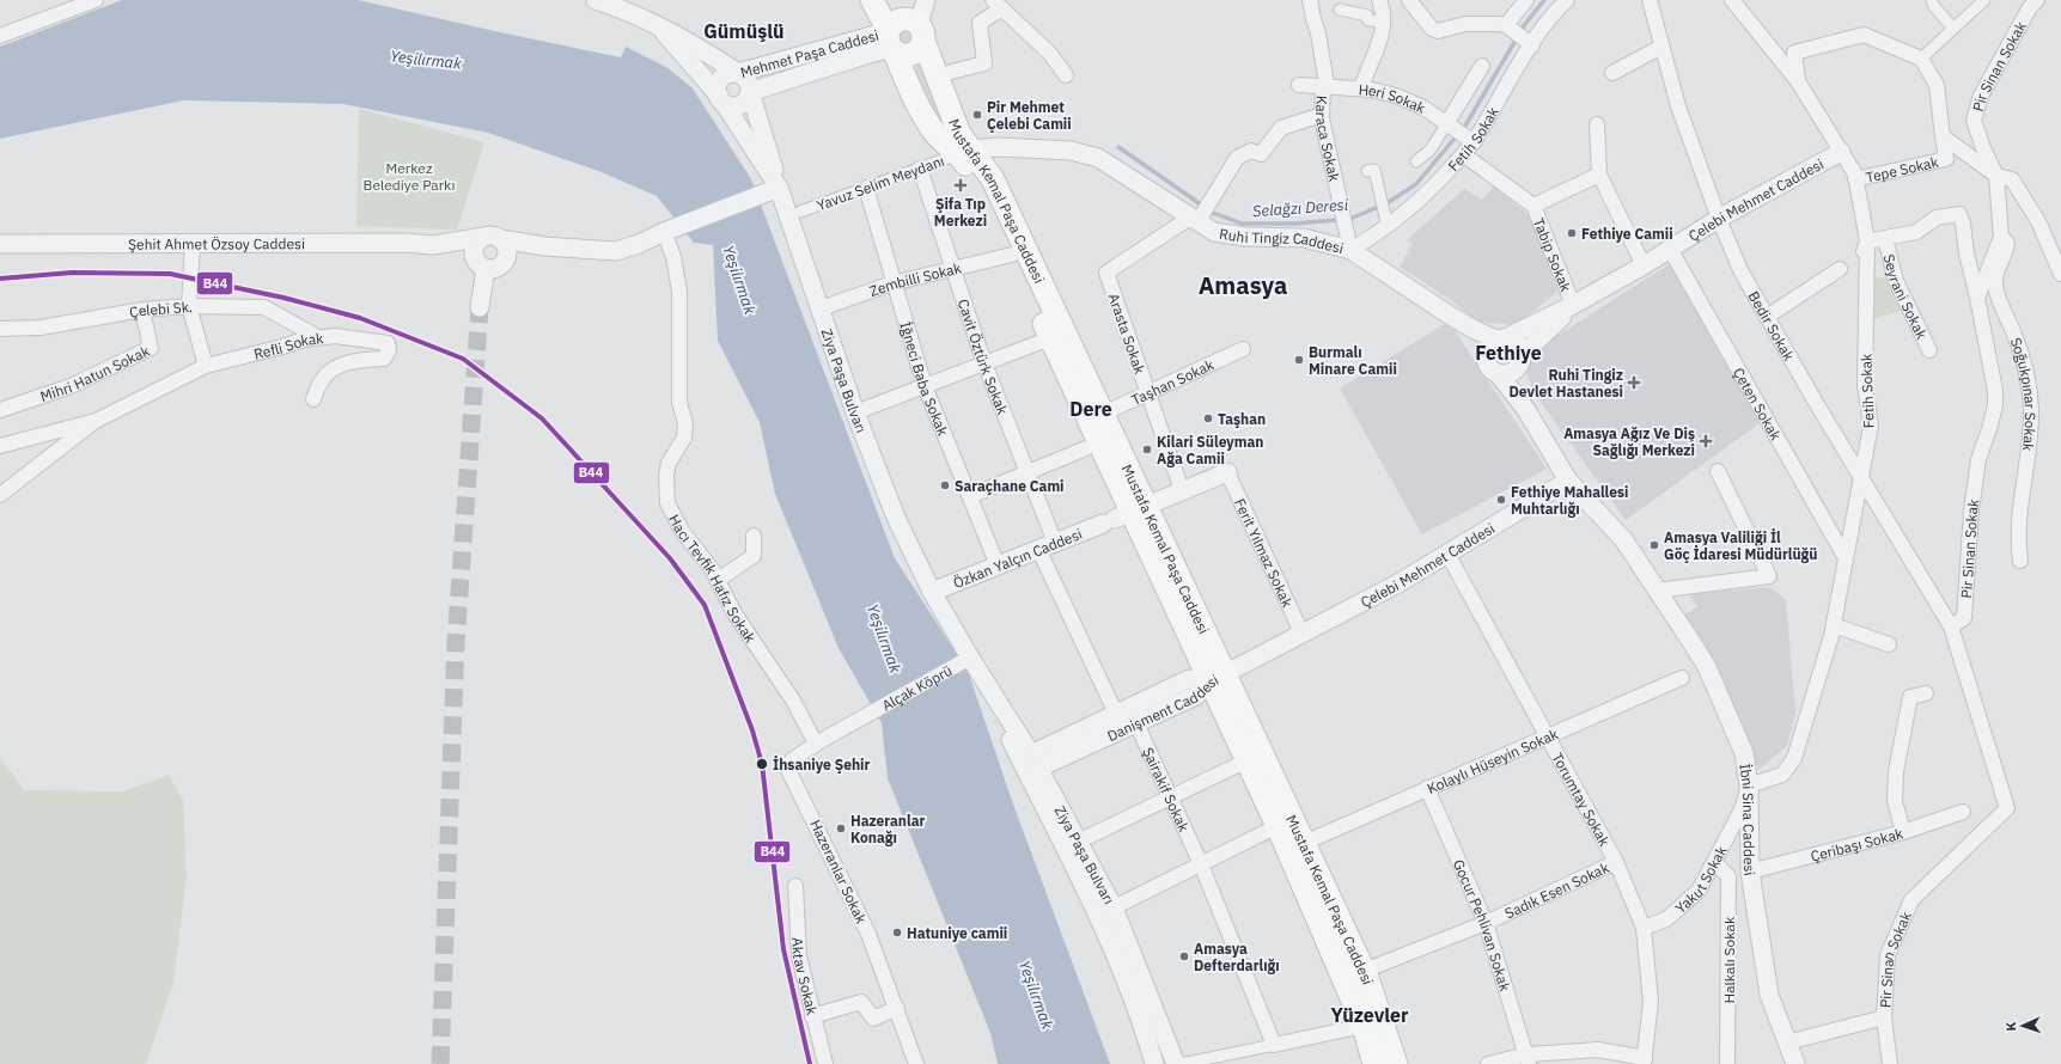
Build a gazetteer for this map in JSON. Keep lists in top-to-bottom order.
{
  "streets": {
    "main road": ["Mustafa Kemal Paşa Caddesi"],
    "street": [
      "Mehmet Paşa Caddesi",
      "Pir Sinan Sokak",
      "Heri Sokak",
      "Fetih Sokak",
      "Karaca Sokak",
      "Tepe Sokak",
      "Yavuz Selim Meydanı",
      "Çelebi Mehmet Caddesi",
      "Ruhi Tingiz Caddesi",
      "Şehit Ahmet Özsoy Caddesi",
      "Tabip Sokak",
      "Zembilli Sokak",
      "Seyrani Sokak",
      "Çelebi Sk.",
      "Bedir Sokak",
      "Arasta Sokak",
      "Refli Sokak",
      "Cavit Öztürk Sokak",
      "Mihri Hatun Sokak",
      "İğneci Baba Sokak",
      "Ziya Paşa Bulvarı",
      "Taşhan Sokak",
      "Soğukpınar Sokak",
      "Çeten Sokak",
      "Ferit Yılmaz Sokak",
      "Özkan Yalçın Caddesi",
      "Hacı Tevfik Hafız Sokak",
      "Alçak Köprü",
      "Danişment Caddesi",
      "Kolaylı Hüseyin Sokak",
      "Şairakif Sokak",
      "Torumtay Sokak",
      "İbni Sina Caddesi",
      "Çeribaşı Sokak",
      "Hazeranlar Sokak",
      "Yakut Sokak",
      "Sadık Esen Sokak",
      "Gocur Pehlivan Sokak",
      "Halkalı Sokak",
      "Aktav Sokak"
    ]
  },
  "crossings": [
    ["Mehmet Paşa Caddesi", "Mustafa Kemal Paşa Caddesi"],
    ["Mehmet Paşa Caddesi", "Ziya Paşa Bulvarı"],
    ["Pir Sinan Sokak", "Tepe Sokak"],
    ["Pir Sinan Sokak", "Bedir Sokak"],
    ["Pir Sinan Sokak", "Soğukpınar Sokak"],
    ["Heri Sokak", "Fetih Sokak"],
    ["Heri Sokak", "Karaca Sokak"],
    ["Fetih Sokak", "Karaca Sokak"],
    ["Fetih Sokak", "Tepe Sokak"],
    ["Fetih Sokak", "Çelebi Mehmet Caddesi"],
    ["Fetih Sokak", "Ruhi Tingiz Caddesi"],
    ["Fetih Sokak", "Tabip Sokak"],
    ["Fetih Sokak", "Bedir Sokak"],
    ["Fetih Sokak", "Çeten Sokak"],
    ["Fetih Sokak", "İbni Sina Caddesi"],
    ["Fetih Sokak", "Yakut Sokak"],
    ["Karaca Sokak", "Ruhi Tingiz Caddesi"],
    ["Yavuz Selim Meydanı", "Mustafa Kemal Paşa Caddesi"],
    ["Yavuz Selim Meydanı", "Ruhi Tingiz Caddesi"],
    ["Yavuz Selim Meydanı", "Cavit Öztürk Sokak"],
    ["Yavuz Selim Meydanı", "İğneci Baba Sokak"],
    ["Çelebi Mehmet Caddesi", "Mustafa Kemal Paşa Caddesi"],
    ["Çelebi Mehmet Caddesi", "Ruhi Tingiz Caddesi"],
    ["Çelebi Mehmet Caddesi", "Tabip Sokak"],
    ["Çelebi Mehmet Caddesi", "Bedir Sokak"],
    ["Çelebi Mehmet Caddesi", "Çeten Sokak"],
    ["Çelebi Mehmet Caddesi", "Ferit Yılmaz Sokak"],
    ["Çelebi Mehmet Caddesi", "Danişment Caddesi"],
    ["Çelebi Mehmet Caddesi", "Torumtay Sokak"],
    ["Çelebi Mehmet Caddesi", "İbni Sina Caddesi"],
    ["Mustafa Kemal Paşa Caddesi", "Ruhi Tingiz Caddesi"],
    ["Mustafa Kemal Paşa Caddesi", "Zembilli Sokak"],
    ["Mustafa Kemal Paşa Caddesi", "Taşhan Sokak"],
    ["Mustafa Kemal Paşa Caddesi", "Özkan Yalçın Caddesi"],
    ["Mustafa Kemal Paşa Caddesi", "Danişment Caddesi"],
    ["Mustafa Kemal Paşa Caddesi", "Kolaylı Hüseyin Sokak"],
    ["Mustafa Kemal Paşa Caddesi", "Sadık Esen Sokak"],
    ["Ruhi Tingiz Caddesi", "Arasta Sokak"],
    ["Şehit Ahmet Özsoy Caddesi", "Ziya Paşa Bulvarı"],
    ["Şehit Ahmet Özsoy Caddesi", "Hacı Tevfik Hafız Sokak"],
    ["Zembilli Sokak", "Cavit Öztürk Sokak"],
    ["Zembilli Sokak", "İğneci Baba Sokak"],
    ["Zembilli Sokak", "Ziya Paşa Bulvarı"],
    ["Çelebi Sk.", "Refli Sokak"],
    ["Çelebi Sk.", "Mihri Hatun Sokak"],
    ["Arasta Sokak", "Taşhan Sokak"],
    ["Arasta Sokak", "Özkan Yalçın Caddesi"],
    ["Cavit Öztürk Sokak", "Özkan Yalçın Caddesi"],
    ["İğneci Baba Sokak", "Özkan Yalçın Caddesi"],
    ["Ziya Paşa Bulvarı", "Özkan Yalçın Caddesi"],
    ["Ziya Paşa Bulvarı", "Alçak Köprü"],
    ["Ziya Paşa Bulvarı", "Danişment Caddesi"],
    ["Ferit Yılmaz Sokak", "Özkan Yalçın Caddesi"],
    ["Hacı Tevfik Hafız Sokak", "Hazeranlar Sokak"],
    ["Alçak Köprü", "Hazeranlar Sokak"],
    ["Danişment Caddesi", "Şairakif Sokak"],
    ["Kolaylı Hüseyin Sokak", "Torumtay Sokak"],
    ["Kolaylı Hüseyin Sokak", "Gocur Pehlivan Sokak"],
    ["Torumtay Sokak", "Yakut Sokak"],
    ["Torumtay Sokak", "Sadık Esen Sokak"],
    ["İbni Sina Caddesi", "Çeribaşı Sokak"],
    ["İbni Sina Caddesi", "Yakut Sokak"],
    ["Yakut Sokak", "Halkalı Sokak"],
    ["Sadık Esen Sokak", "Gocur Pehlivan Sokak"]
  ],
  "districts": [
    "Gümüşlü",
    "Amasya",
    "Fethiye",
    "Dere",
    "Yüzevler"
  ],
  "water": ["Yeşilırmak", "Selağzı Deresi"],
  "parks": ["Merkez Belediye Parkı"],
  "places": {
    "other": [
      "Pir Mehmet Çelebi Camii",
      "Fethiye Camii",
      "Burmalı Minare Camii",
      "Taşhan",
      "Kilari Süleyman Ağa Camii",
      "Saraçhane Cami",
      "Fethiye Mahallesi Muhtarlığı",
      "Amasya Valiliği İl Göç İdaresi Müdürlüğü",
      "İhsaniye Şehir",
      "Hazeranlar Konağı",
      "Hatuniye camii",
      "Amasya Defterdarlığı"
    ],
    "health": ["Şifa Tıp Merkezi", "Ruhi Tingiz Devlet Hastanesi", "Amasya Ağız Ve Diş Sağlığı Merkezi"]
  },
  "lines": ["transit line B44"],
  "north": "left"
}
